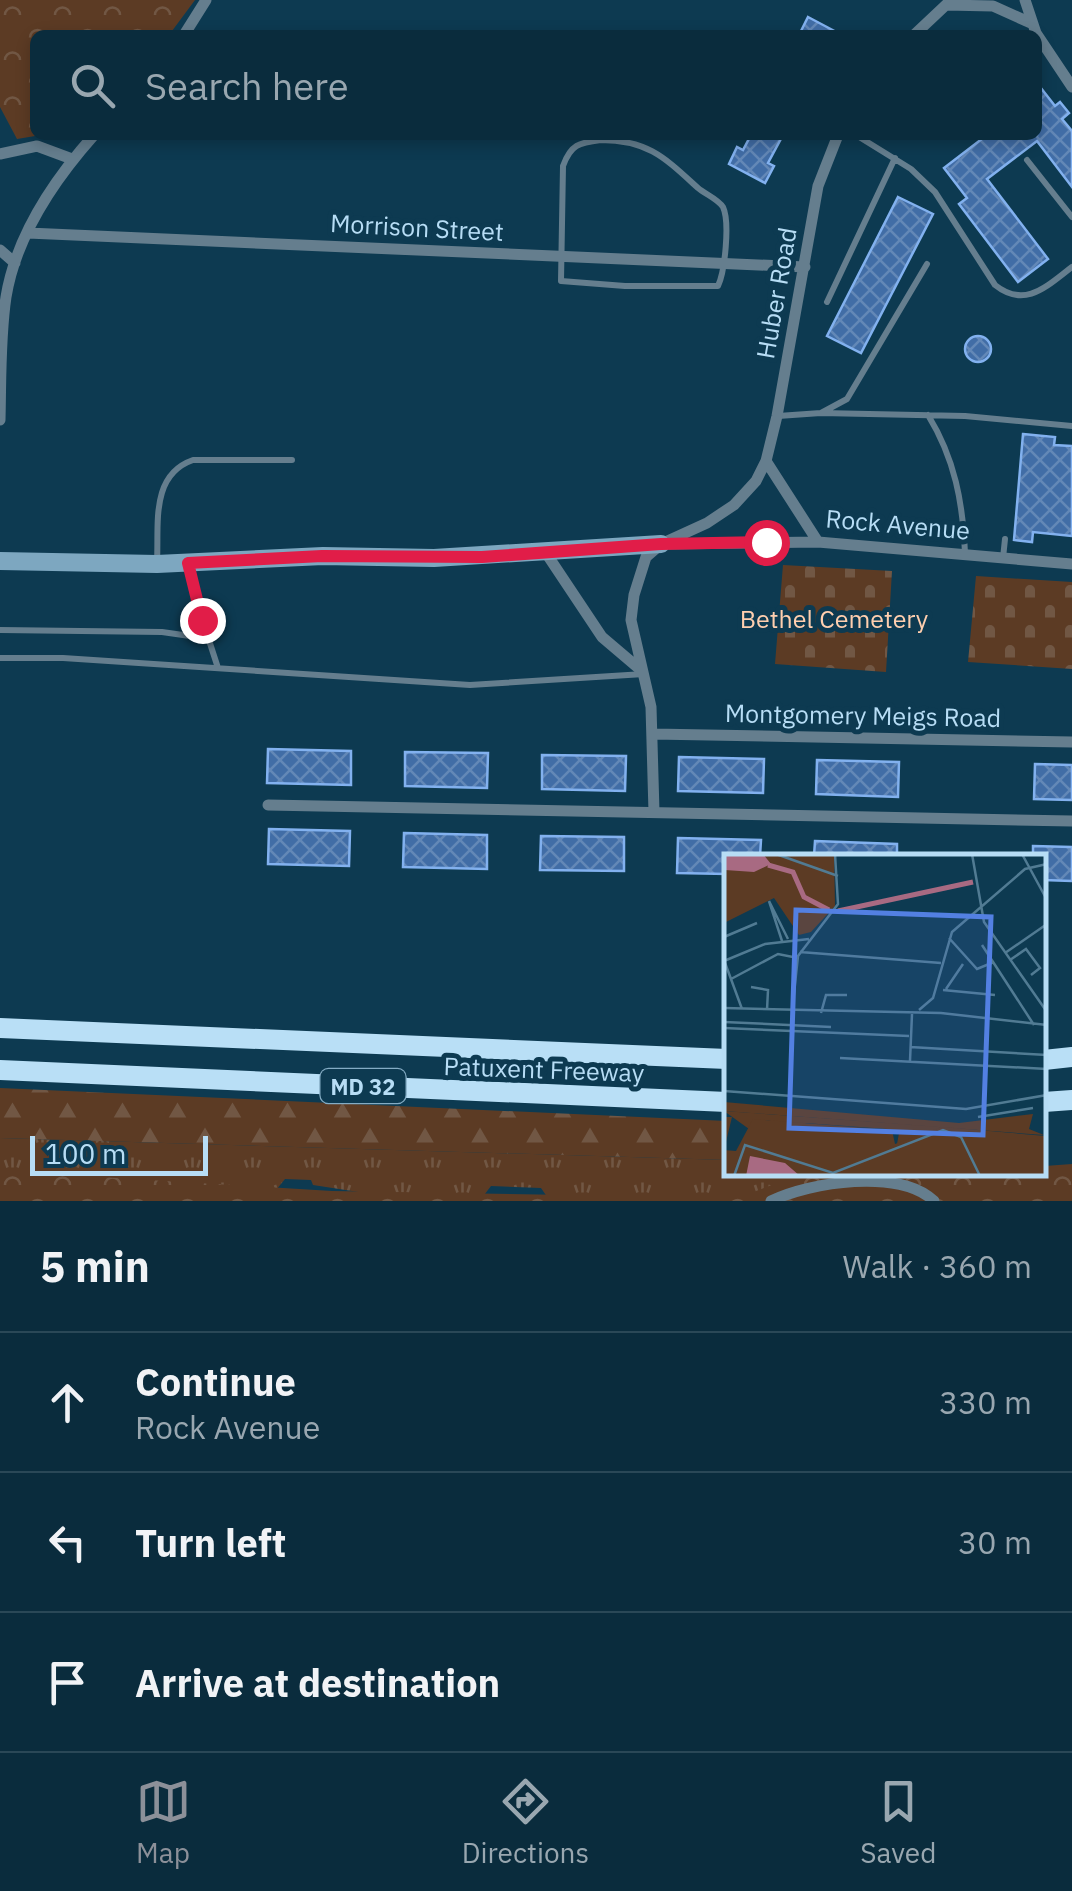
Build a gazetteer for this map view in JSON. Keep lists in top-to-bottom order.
{
  "streets": {
    "highway": ["Patuxent Freeway", "MD 32"],
    "street": [
      "Morrison Street",
      "Huber Road",
      "Rock Avenue",
      "Montgomery Meigs Road"
    ]
  },
  "crossings": [
    ["Morrison Street", "Huber Road"],
    ["Huber Road", "Rock Avenue"]
  ],
  "parks": ["Bethel Cemetery"],
  "scale_bar": "100 m",
  "page": {
    "search": "Search here",
    "scale": "100 m",
    "heading": ["5 min", "Walk · 360 m"],
    "list": [
      ["Continue", "Rock Avenue", "330 m"],
      ["Turn left", "30 m"],
      "Arrive at destination"
    ],
    "nav": ["Map", "Directions", "Saved"]
  }
}
